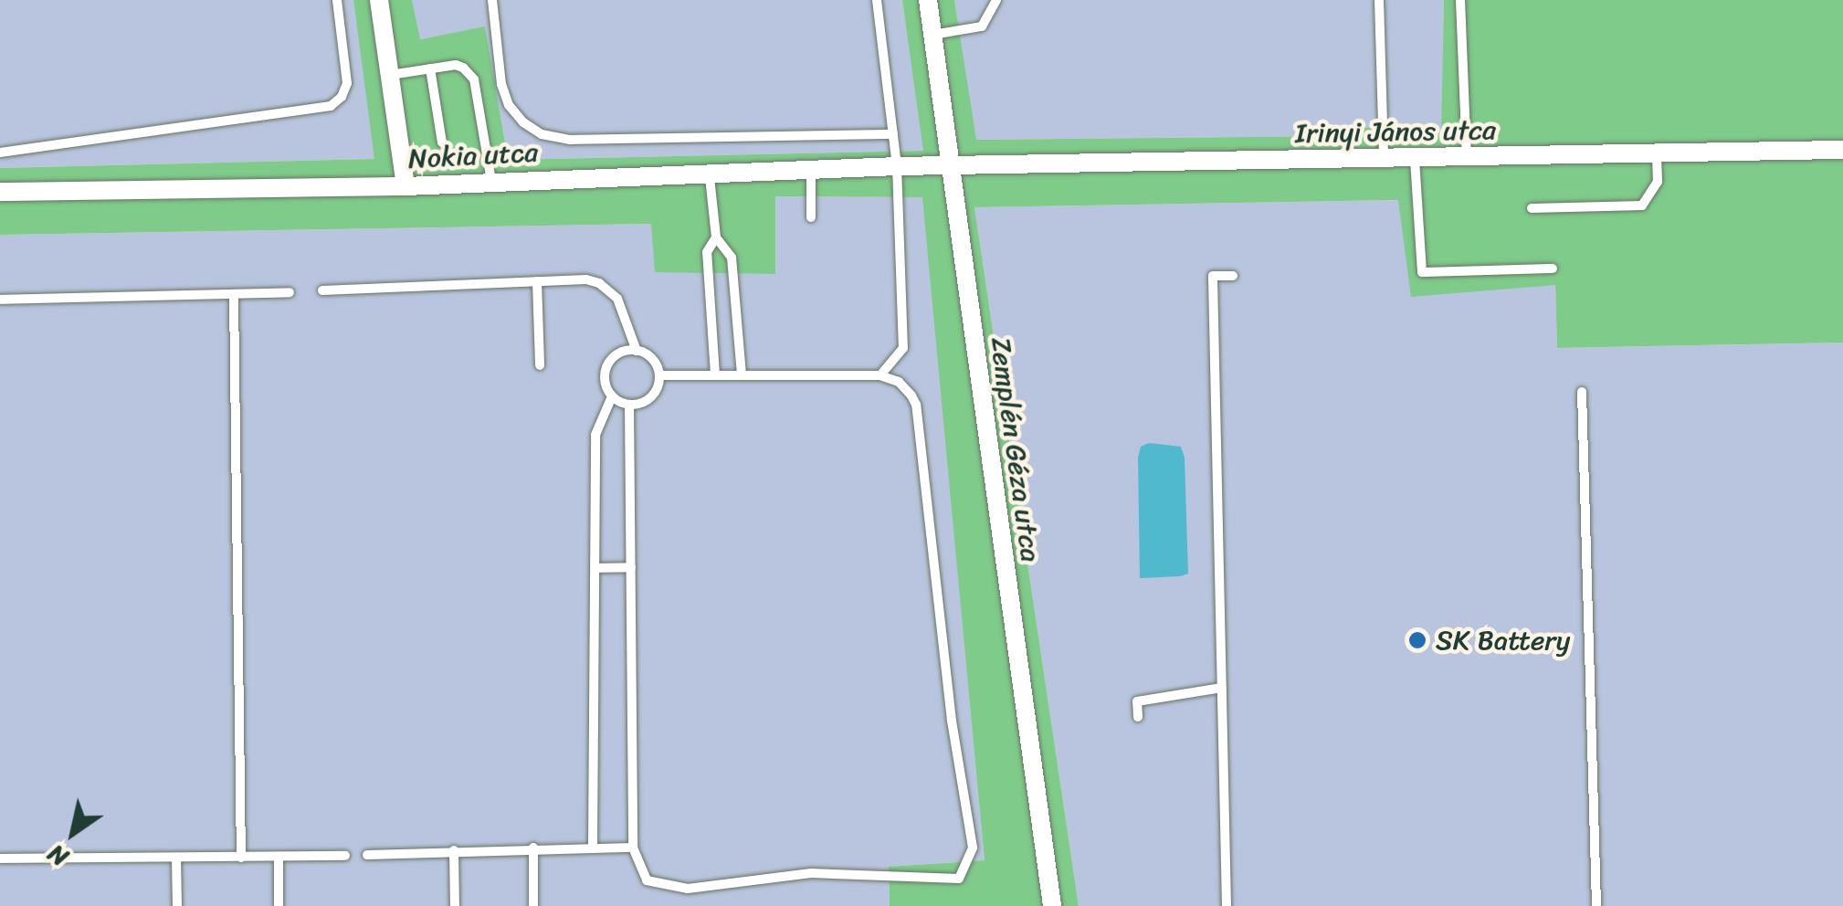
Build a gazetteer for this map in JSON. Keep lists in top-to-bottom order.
{
  "streets": {
    "street": ["Irinyi János utca", "Nokia utca", "Zemplén Géza utca"]
  },
  "crossings": [
    ["Irinyi János utca", "Nokia utca"],
    ["Irinyi János utca", "Zemplén Géza utca"],
    ["Nokia utca", "Zemplén Géza utca"]
  ],
  "places": ["SK Battery"],
  "north": "bottom left"
}
